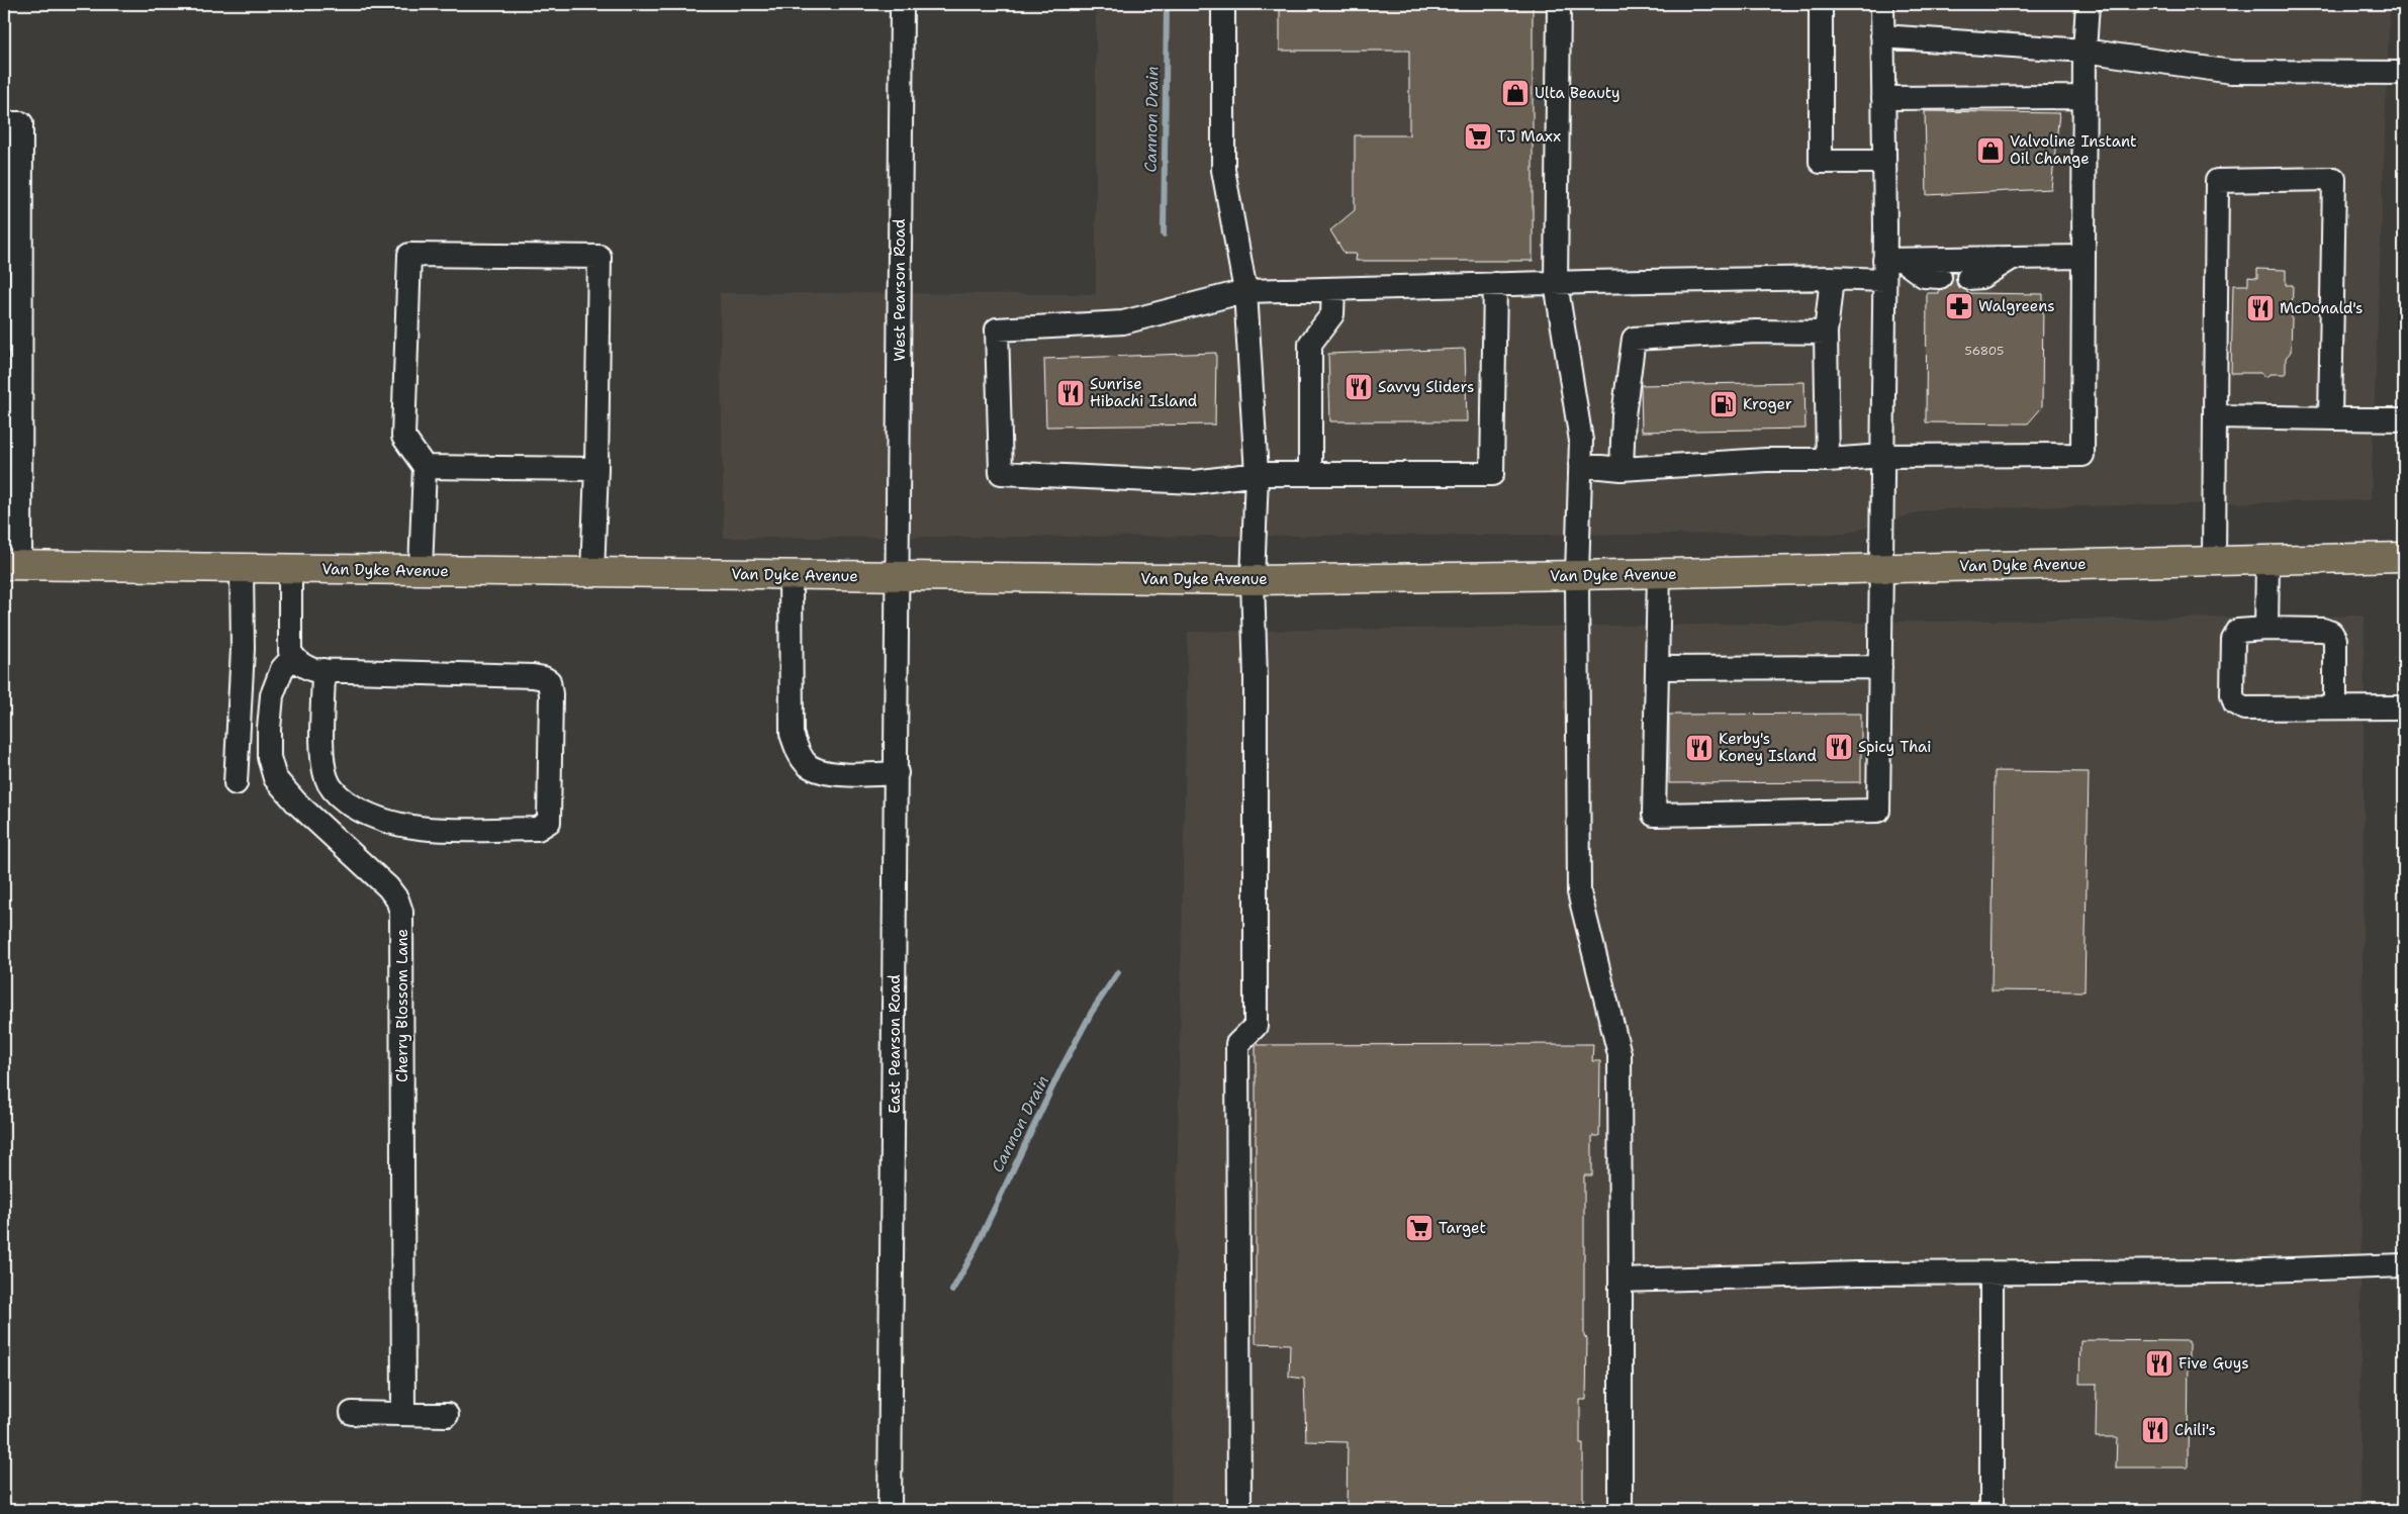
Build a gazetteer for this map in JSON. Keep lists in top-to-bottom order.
{
  "streets": {
    "main road": ["Van Dyke Avenue"],
    "street": ["West Pearson Road", "Cherry Blossom Lane", "East Pearson Road"]
  },
  "crossings": [
    ["West Pearson Road", "Van Dyke Avenue"],
    ["West Pearson Road", "East Pearson Road"],
    ["Van Dyke Avenue", "East Pearson Road"]
  ],
  "water": ["Cannon Drain"],
  "places": {
    "shop": ["Ulta Beauty", "Valvoline Instant Oil Change"],
    "supermarket": ["TJ Maxx", "Target"],
    "pharmacy": ["Walgreens"],
    "restaurant": [
      "McDonald's",
      "Savvy Sliders",
      "Sunrise Hibachi Island",
      "Spicy Thai",
      "Kerby's Koney Island",
      "Five Guys",
      "Chili's"
    ],
    "fuel station": ["Kroger"]
  },
  "house_numbers": ["56805"]
}
